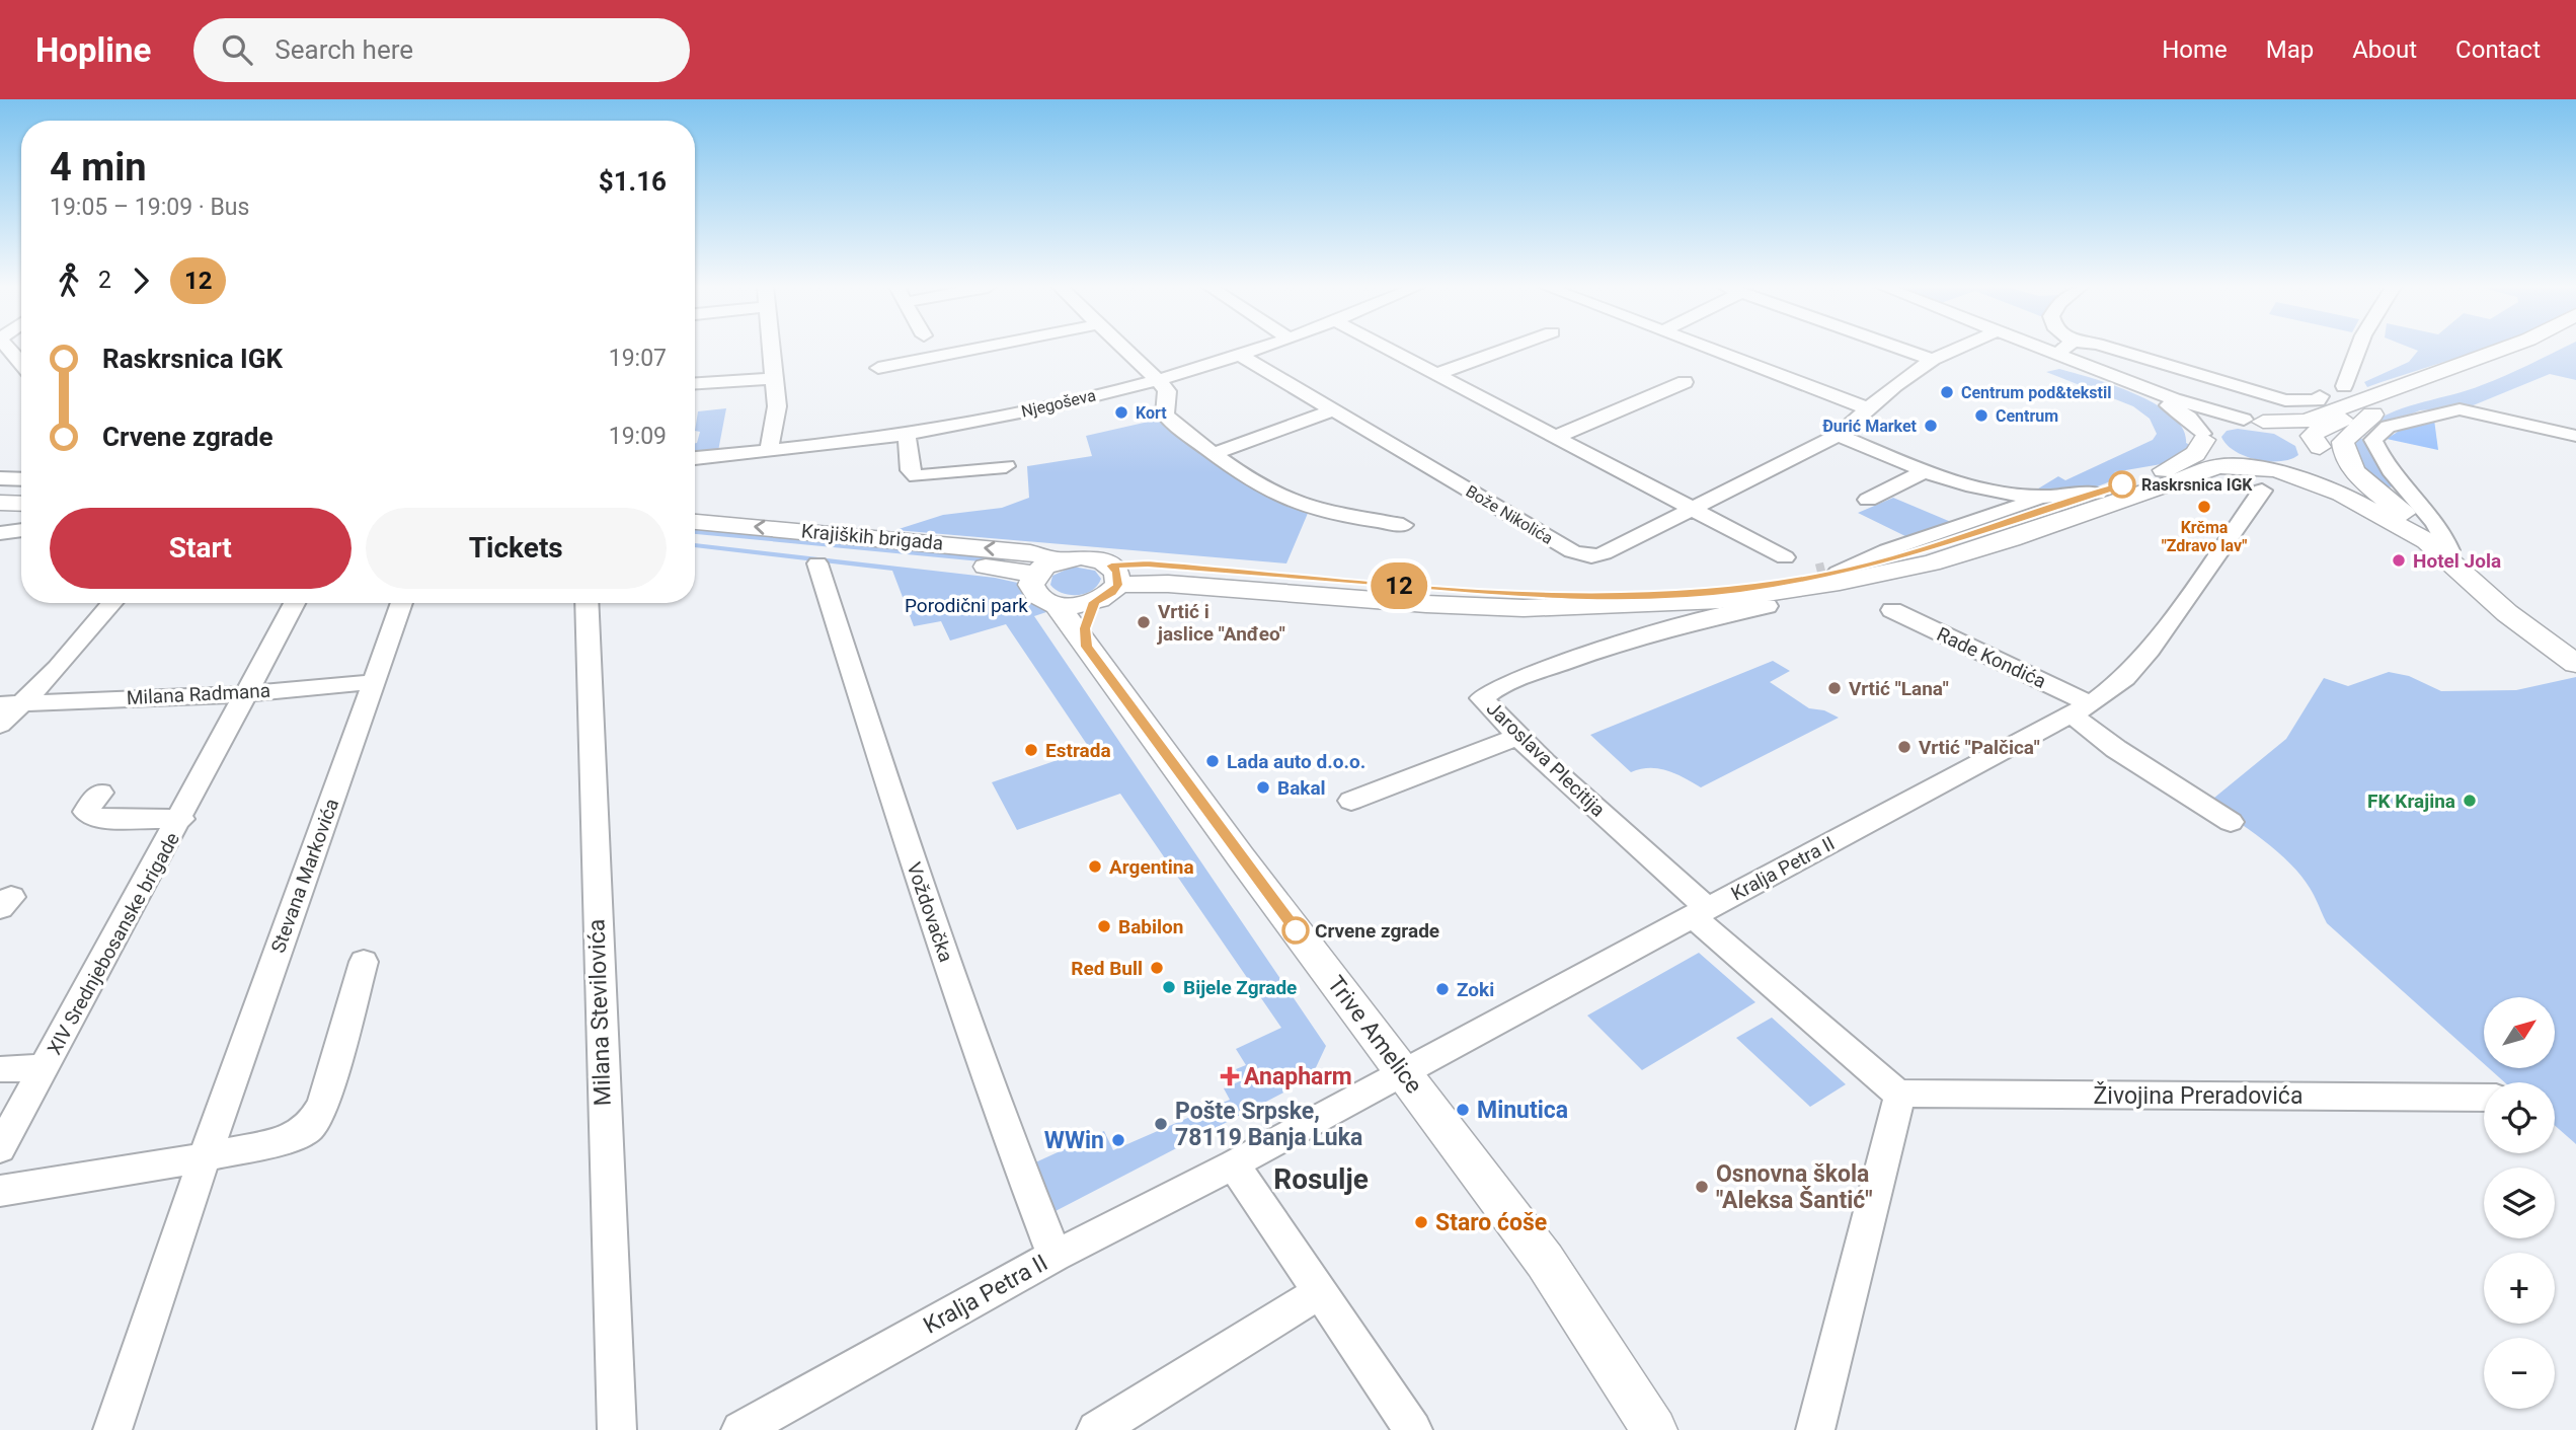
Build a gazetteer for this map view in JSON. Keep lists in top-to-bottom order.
{
  "streets": {
    "main road": ["Krajiških brigada", "Trive Amelice"],
    "street": [
      "Njegoševa",
      "Bože Nikolića",
      "Rade Kondića",
      "Milana Radmana",
      "Jaroslava Plecitija",
      "Kralja Petra II",
      "Stevana Markovića",
      "Voždovačka",
      "XIV Srednjebosanske brigade",
      "Milana Stevilovića",
      "Živojina Preradovića"
    ]
  },
  "crossings": [
    ["Njegoševa", "Bože Nikolića"],
    ["Krajiških brigada", "Kralja Petra II"],
    ["Rade Kondića", "Kralja Petra II"],
    ["Milana Radmana", "Stevana Markovića"],
    ["Milana Radmana", "XIV Srednjebosanske brigade"],
    ["Jaroslava Plecitija", "Kralja Petra II"],
    ["Kralja Petra II", "Voždovačka"],
    ["Kralja Petra II", "Trive Amelice"]
  ],
  "districts": ["Rosulje"],
  "parks": ["Porodični park"],
  "places": {
    "other": [
      "Centrum pod&tekstil",
      "Kort",
      "Centrum",
      "Đurić Market",
      "Raskrsnica IGK",
      "Krčma \"Zdravo lav\"",
      "Hotel Jola",
      "Vrtić i jaslice \"Anđeo\"",
      "Vrtić \"Lana\"",
      "Vrtić \"Palčica\"",
      "Estrada",
      "Lada auto d.o.o.",
      "Bakal",
      "FK Krajina",
      "Argentina",
      "Babilon",
      "Crvene zgrade",
      "Red Bull",
      "Bijele Zgrade",
      "Zoki",
      "Minutica",
      "Pošte Srpske, 78119 Banja Luka",
      "WWin",
      "Osnovna škola \"Aleksa Šantić\"",
      "Staro ćoše"
    ],
    "health": ["Anapharm"]
  },
  "lines": ["bus line 12"],
  "north": "top right",
  "page": {
    "header": "Hopline",
    "search": "Search here",
    "nav": [
      "Home",
      "Map",
      "About",
      "Contact"
    ],
    "on_map": "12",
    "heading": ["4 min", "19:05 – 19:09 · Bus", "$1.16"],
    "legs": ["2", "12"],
    "list": [
      {
        "name": "Raskrsnica IGK",
        "value": "19:07"
      },
      {
        "name": "Crvene zgrade",
        "value": "19:09"
      }
    ],
    "buttons": ["Start", "Tickets"],
    "map_buttons": ["+", "−"]
  }
}
